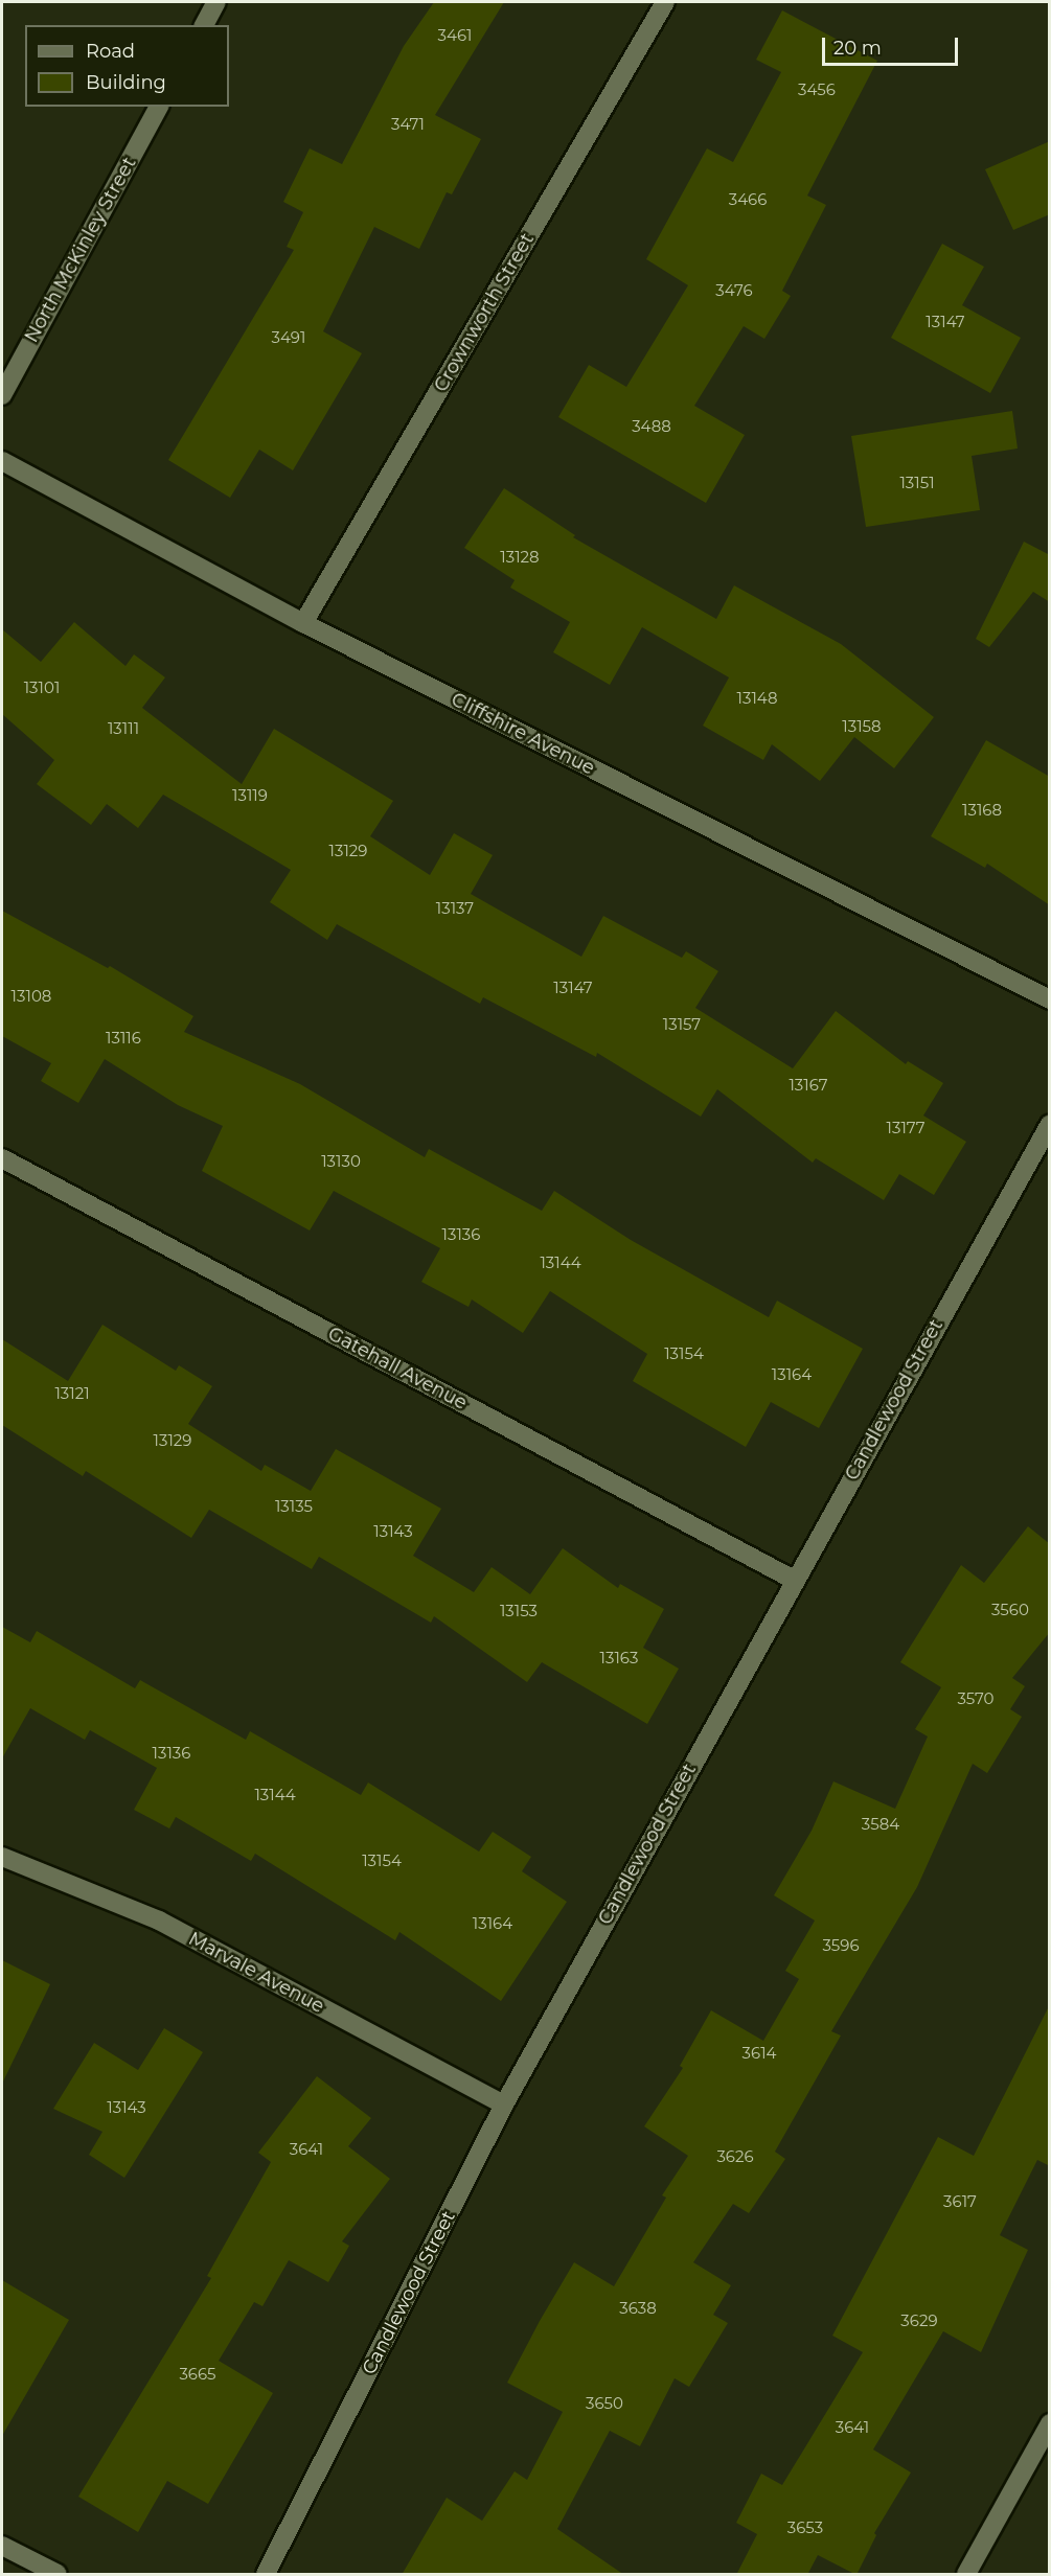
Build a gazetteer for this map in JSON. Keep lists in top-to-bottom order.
{
  "streets": {
    "street": [
      "North McKinley Street",
      "Crownworth Street",
      "Cliffshire Avenue",
      "Gatehall Avenue",
      "Candlewood Street",
      "Marvale Avenue"
    ]
  },
  "crossings": [
    ["Crownworth Street", "Cliffshire Avenue"],
    ["Gatehall Avenue", "Candlewood Street"],
    ["Candlewood Street", "Marvale Avenue"]
  ],
  "house_numbers": [
    "3461",
    "3456",
    "3471",
    "3466",
    "3476",
    "13147",
    "3491",
    "3488",
    "13151",
    "13128",
    "13101",
    "13148",
    "13158",
    "13111",
    "13119",
    "13168",
    "13129",
    "13137",
    "13147",
    "13108",
    "13157",
    "13116",
    "13167",
    "13177",
    "13130",
    "13136",
    "13144",
    "13154",
    "13164",
    "13121",
    "13129",
    "13135",
    "13143",
    "3560",
    "13153",
    "13163",
    "3570",
    "13136",
    "13144",
    "3584",
    "13154",
    "13164",
    "3596",
    "3614",
    "13143",
    "3641",
    "3626",
    "3617",
    "3638",
    "3629",
    "3665",
    "3650",
    "3641",
    "3653"
  ],
  "legend": ["Road", "Building"],
  "scale_bar": "20 m"
}
